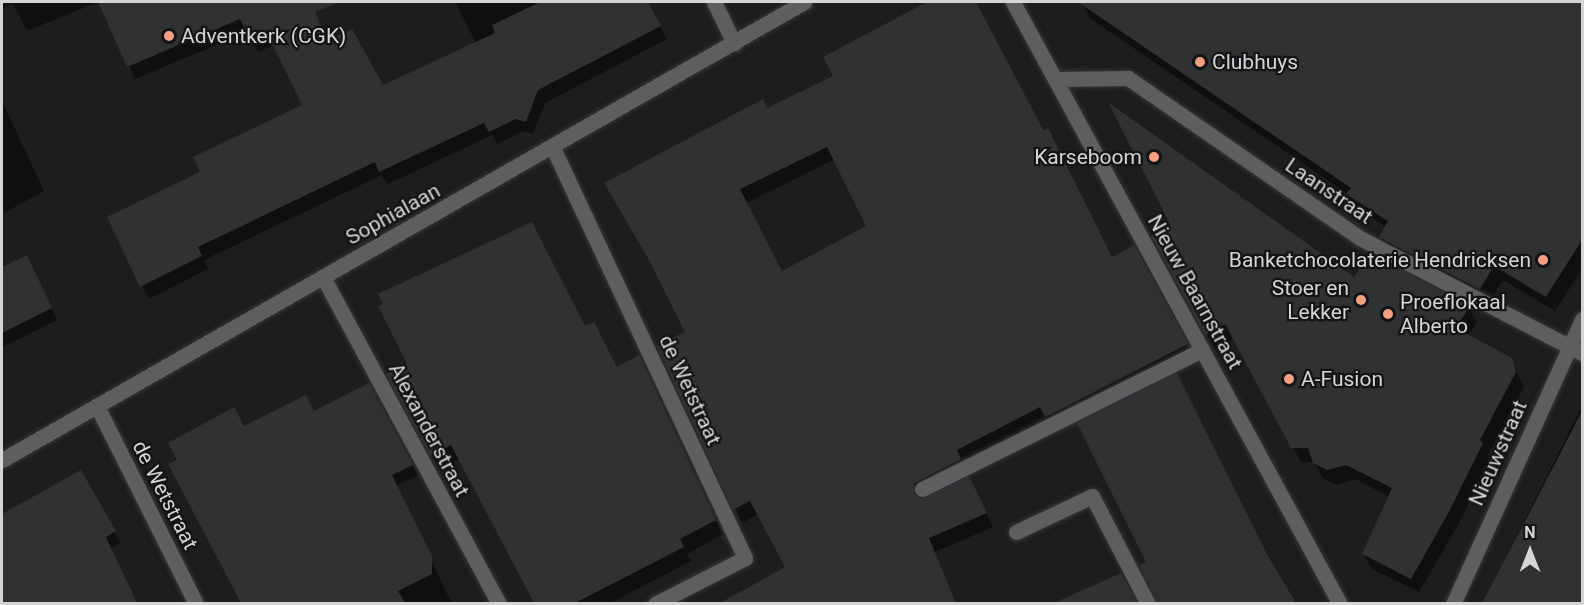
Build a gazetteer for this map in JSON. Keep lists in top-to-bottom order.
{
  "streets": {
    "street": [
      "Laanstraat",
      "Sophialaan",
      "Nieuw Baarnstraat",
      "de Wetstraat",
      "Alexanderstraat",
      "Nieuwstraat"
    ]
  },
  "crossings": [
    ["Laanstraat", "Nieuw Baarnstraat"],
    ["Laanstraat", "Nieuwstraat"],
    ["Sophialaan", "de Wetstraat"],
    ["Sophialaan", "Alexanderstraat"]
  ],
  "places": [
    "Adventkerk (CGK)",
    "Clubhuys",
    "Karseboom",
    "Banketchocolaterie Hendricksen",
    "Stoer en Lekker",
    "Proeflokaal Alberto",
    "A-Fusion"
  ],
  "north": "top"
}
